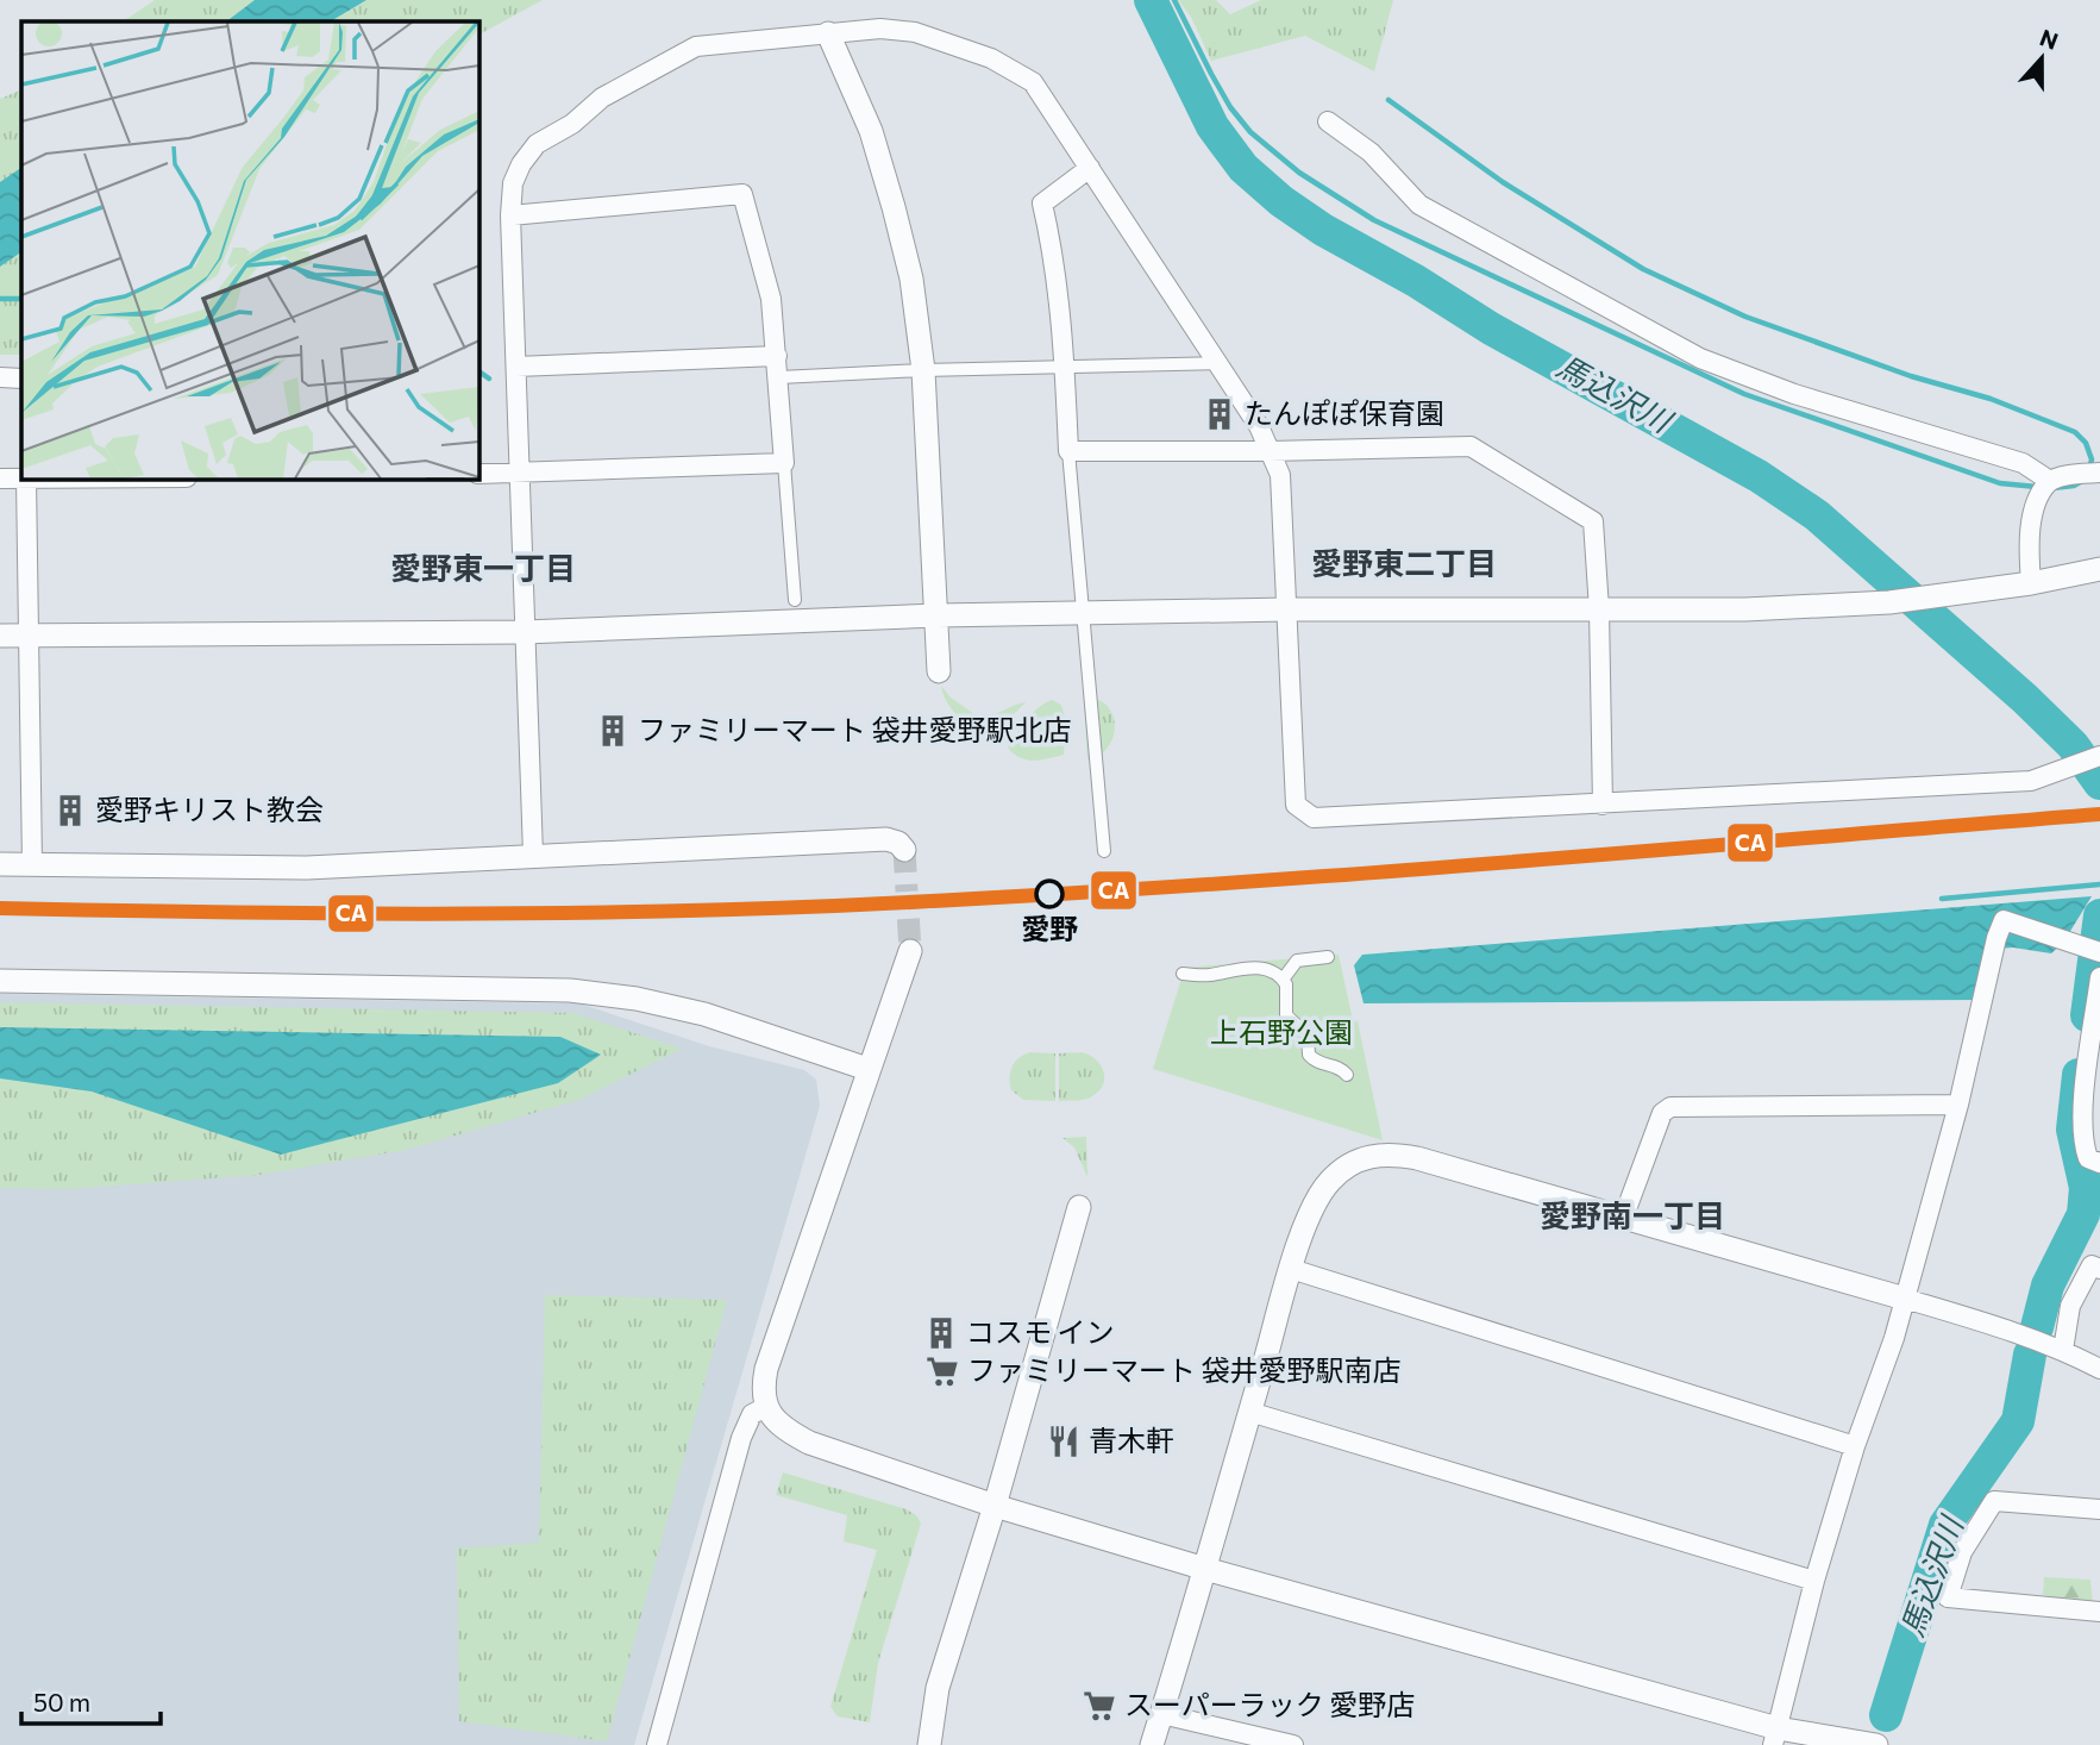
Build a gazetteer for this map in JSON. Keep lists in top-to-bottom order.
{
  "districts": ["愛野東二丁目", "愛野東一丁目", "愛野南一丁目"],
  "water": ["馬込沢川"],
  "parks": ["上石野公園"],
  "places": {
    "building": [
      "たんぽぽ保育園",
      "ファミリーマート 袋井愛野駅北店",
      "愛野キリスト教会",
      "コスモ イン"
    ],
    "other": ["愛野"],
    "supermarket": ["ファミリーマート 袋井愛野駅南店", "スーパーラック 愛野店"],
    "restaurant": ["青木軒"]
  },
  "lines": ["transit line CA"],
  "scale_bar": "50 m",
  "north": "top"
}
